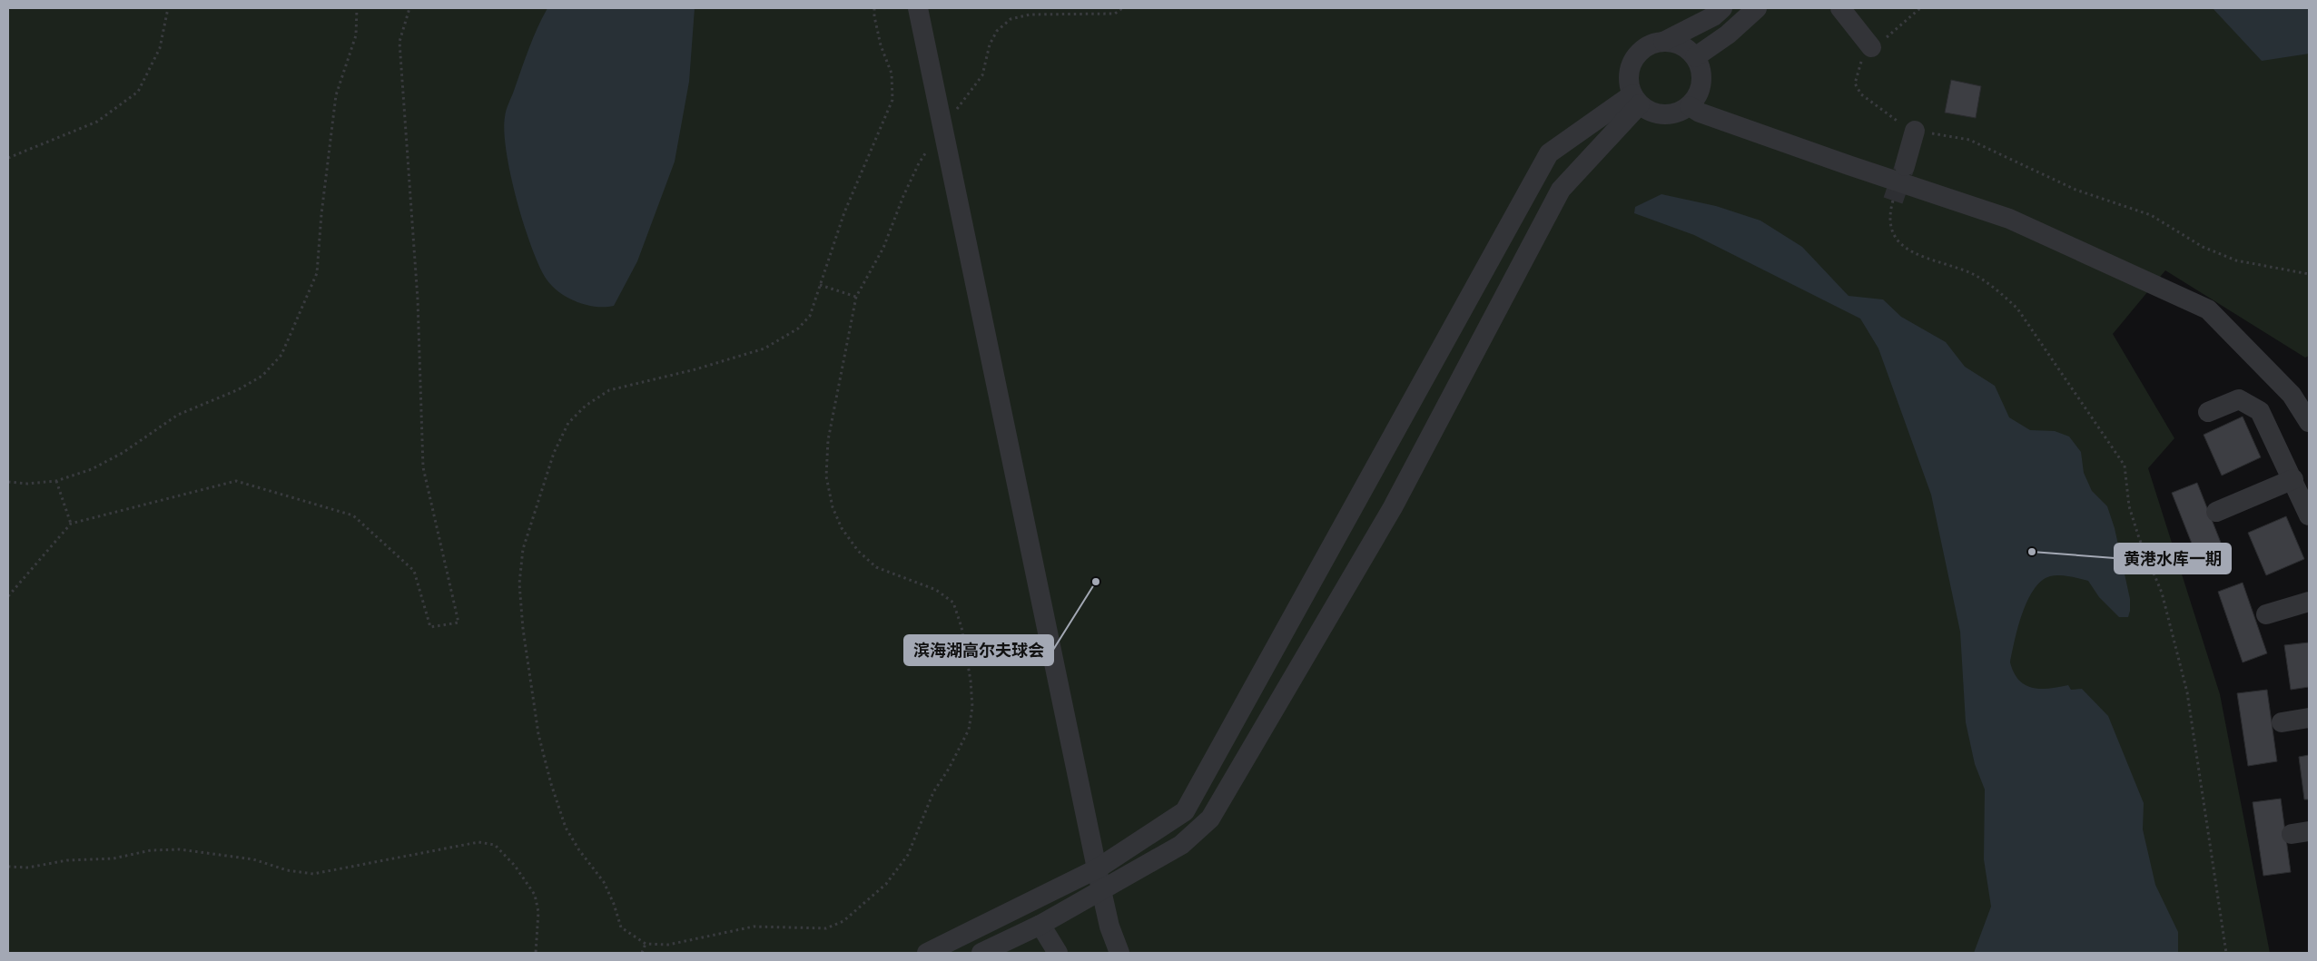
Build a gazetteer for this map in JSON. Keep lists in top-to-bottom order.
{
  "places": ["黄港水库一期", "滨海湖高尔夫球会"]
}
